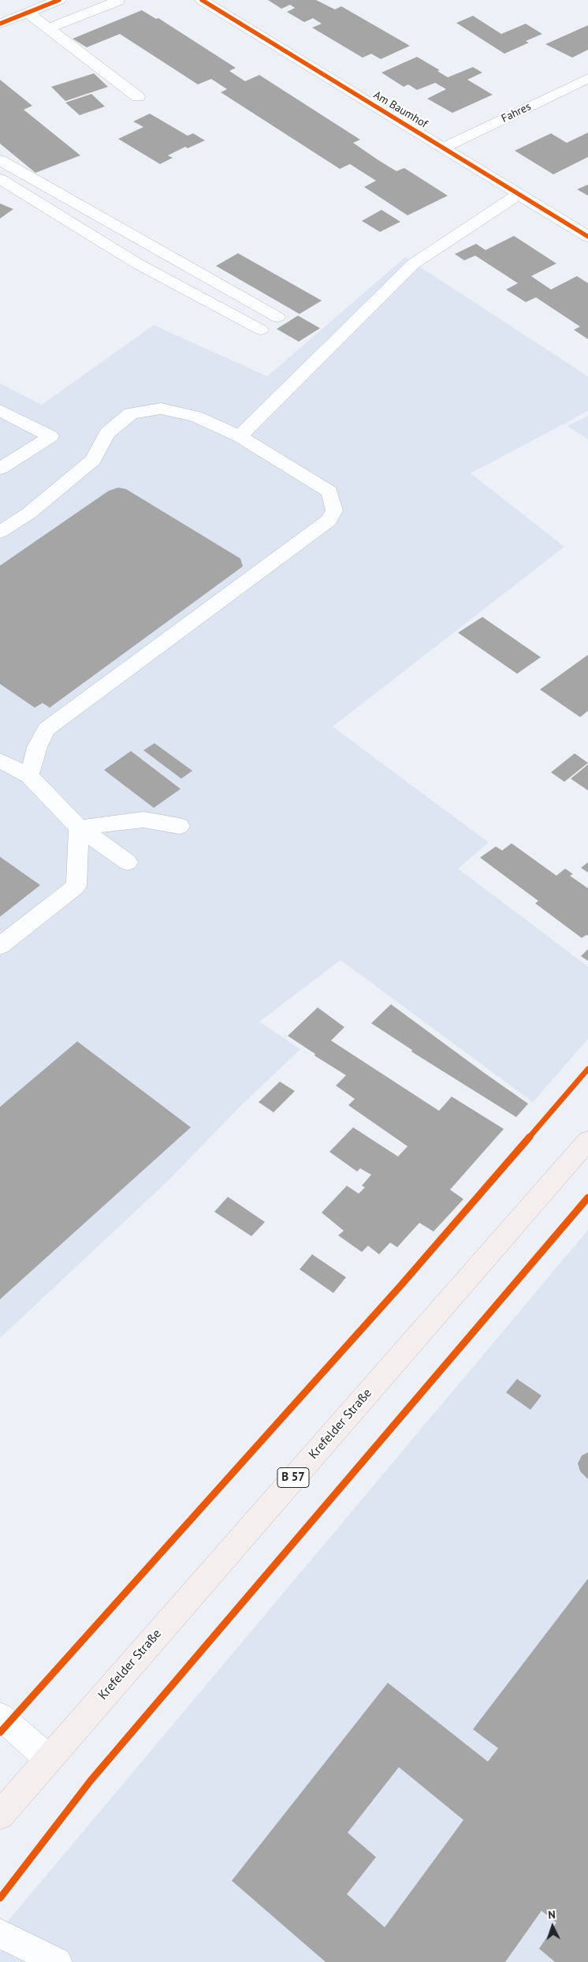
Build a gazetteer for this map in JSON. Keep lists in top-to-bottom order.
{
  "streets": {
    "main road": ["Krefelder Straße", "B 57"],
    "street": ["Am Baumhof", "Fahres"]
  },
  "crossings": [
    ["Am Baumhof", "Fahres"]
  ],
  "north": "top"
}
